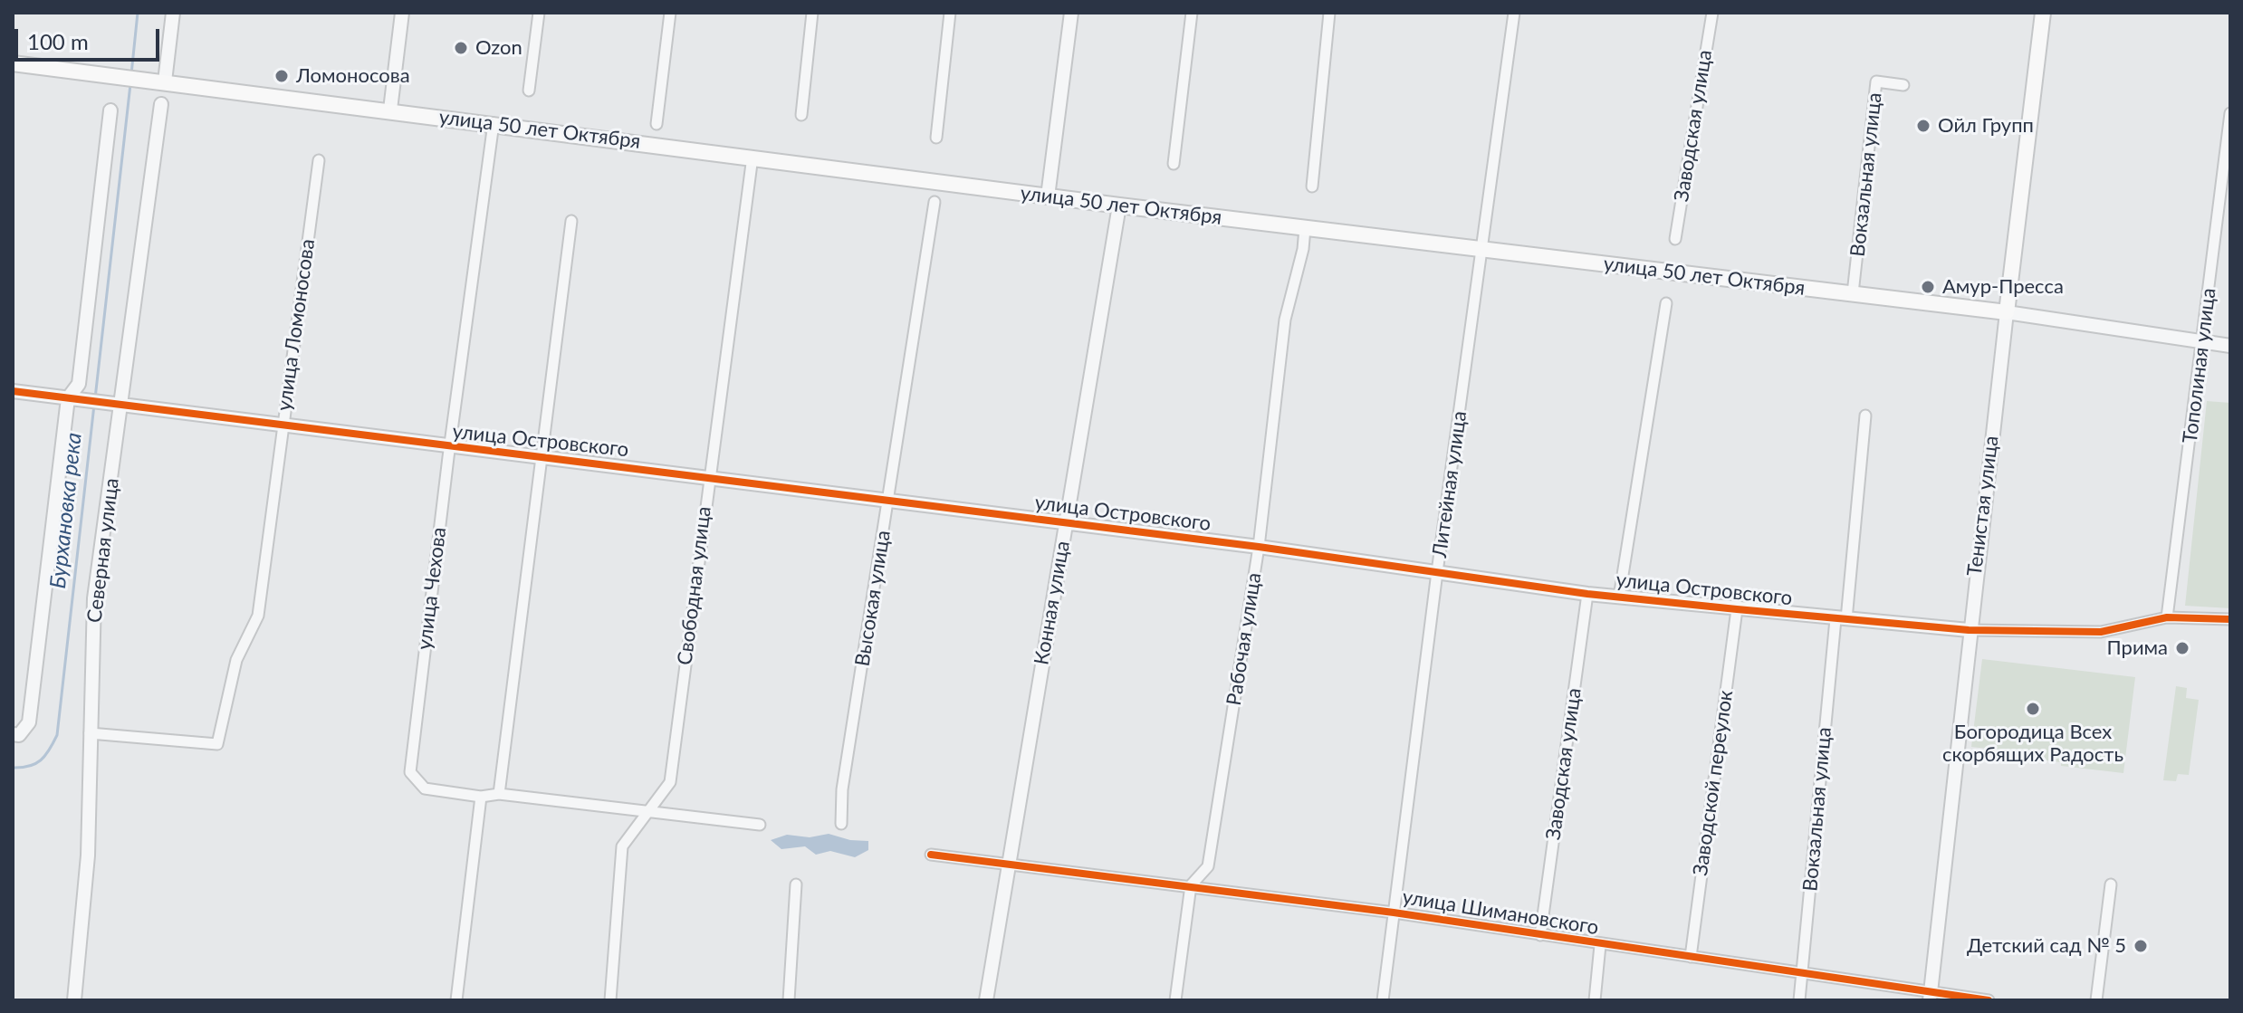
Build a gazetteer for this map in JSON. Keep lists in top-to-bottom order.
{
  "streets": {
    "main road": ["улица 50 лет Октября", "Тенистая улица"],
    "street": [
      "Заводская улица",
      "Вокзальная улица",
      "улица Ломоносова",
      "Тополиная улица",
      "улица Островского",
      "Литейная улица",
      "Северная улица",
      "Свободная улица",
      "улица Чехова",
      "Высокая улица",
      "Конная улица",
      "Рабочая улица",
      "Заводской переулок",
      "улица Шимановского"
    ]
  },
  "crossings": [
    ["Заводская улица", "улица Островского"],
    ["Заводская улица", "улица Шимановского"],
    ["улица 50 лет Октября", "Вокзальная улица"],
    ["улица 50 лет Октября", "Тополиная улица"],
    ["улица 50 лет Октября", "Литейная улица"],
    ["улица 50 лет Октября", "Тенистая улица"],
    ["улица 50 лет Октября", "Свободная улица"],
    ["улица 50 лет Октября", "улица Чехова"],
    ["улица 50 лет Октября", "Конная улица"],
    ["улица 50 лет Октября", "Рабочая улица"],
    ["Вокзальная улица", "улица Островского"],
    ["Вокзальная улица", "улица Шимановского"],
    ["улица Ломоносова", "улица Островского"],
    ["улица Ломоносова", "Северная улица"],
    ["Тополиная улица", "улица Островского"],
    ["улица Островского", "Литейная улица"],
    ["улица Островского", "Тенистая улица"],
    ["улица Островского", "Северная улица"],
    ["улица Островского", "Свободная улица"],
    ["улица Островского", "улица Чехова"],
    ["улица Островского", "Высокая улица"],
    ["улица Островского", "Конная улица"],
    ["улица Островского", "Рабочая улица"],
    ["улица Островского", "Заводской переулок"],
    ["Литейная улица", "улица Шимановского"],
    ["Тенистая улица", "улица Шимановского"],
    ["Свободная улица", "улица Чехова"],
    ["Конная улица", "улица Шимановского"],
    ["Рабочая улица", "улица Шимановского"],
    ["Заводской переулок", "улица Шимановского"]
  ],
  "water": ["Бурхановка река"],
  "places": [
    "Ozon",
    "Ломоносова",
    "Ойл Групп",
    "Амур-Пресса",
    "Прима",
    "Богородица Всех скорбящих Радость",
    "Детский сад № 5"
  ],
  "scale_bar": "100 m"
}
